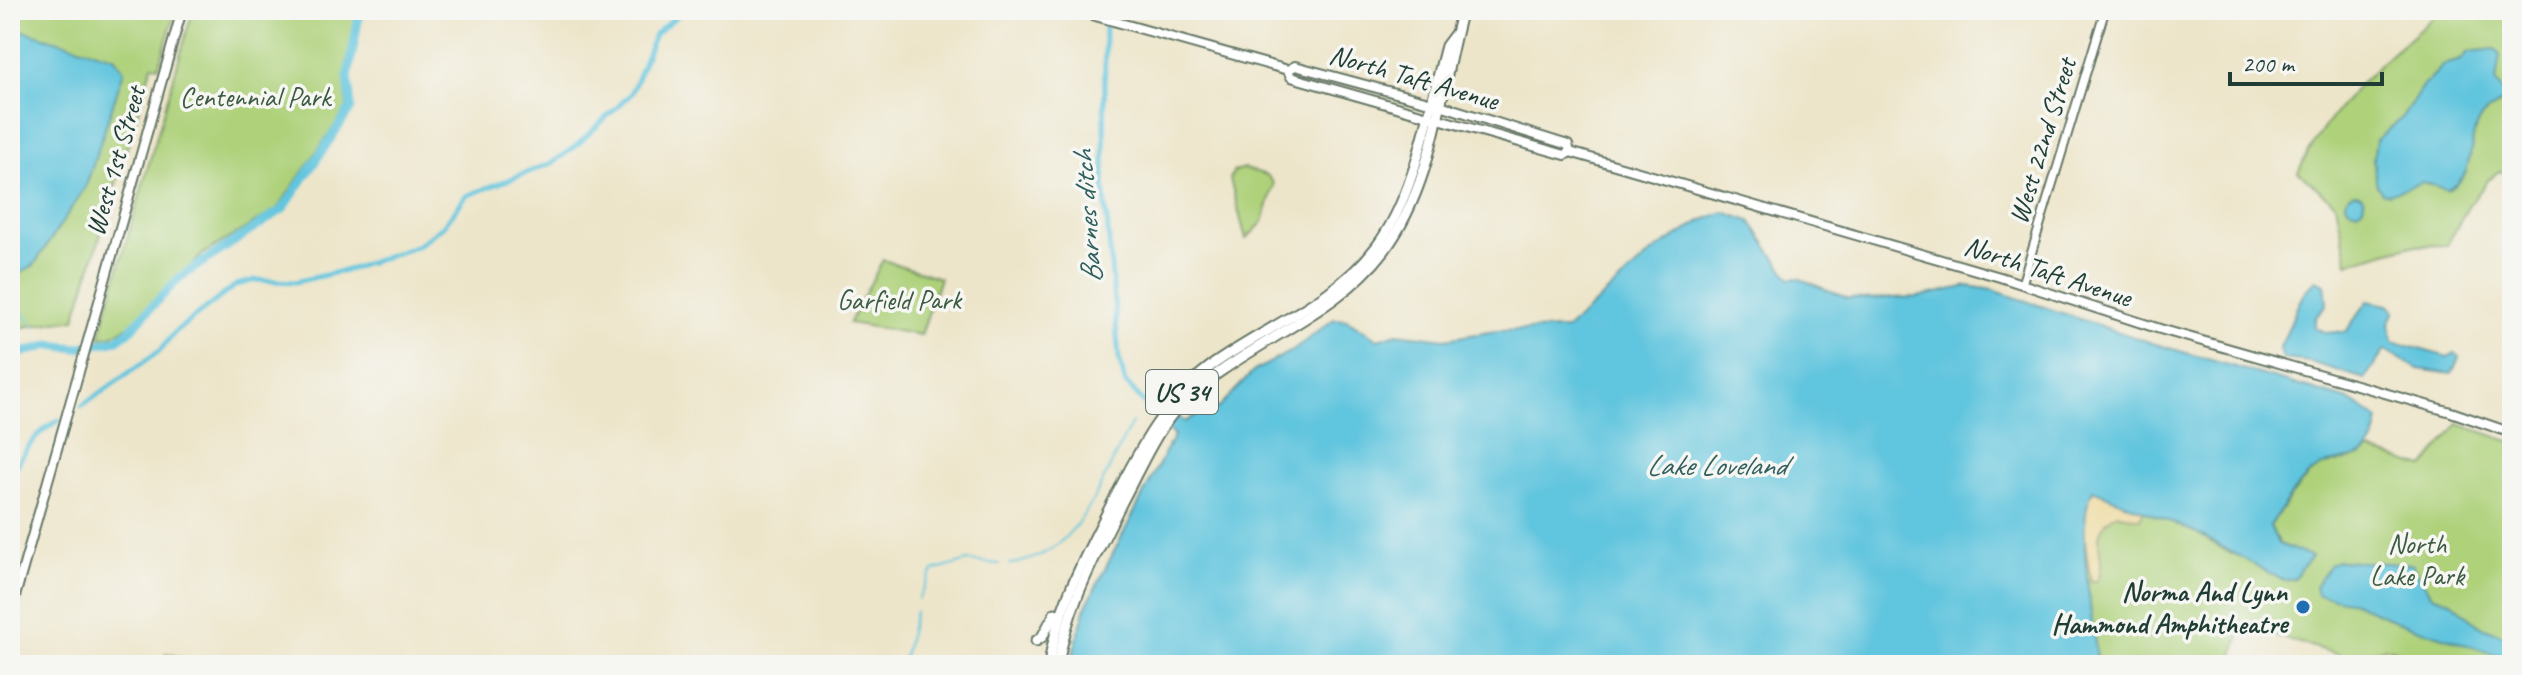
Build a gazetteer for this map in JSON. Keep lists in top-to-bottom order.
{
  "streets": {
    "highway": ["US 34"],
    "main road": ["North Taft Avenue", "West 1st Street"],
    "street": ["West 22nd Street"]
  },
  "crossings": [
    ["North Taft Avenue", "West 22nd Street"],
    ["North Taft Avenue", "US 34"]
  ],
  "water": ["Barnes ditch", "Lake Loveland"],
  "parks": ["Centennial Park", "Garfield Park", "North Lake Park"],
  "places": ["Norma And Lynn Hammond Amphitheatre"],
  "scale_bar": "200 m"
}
